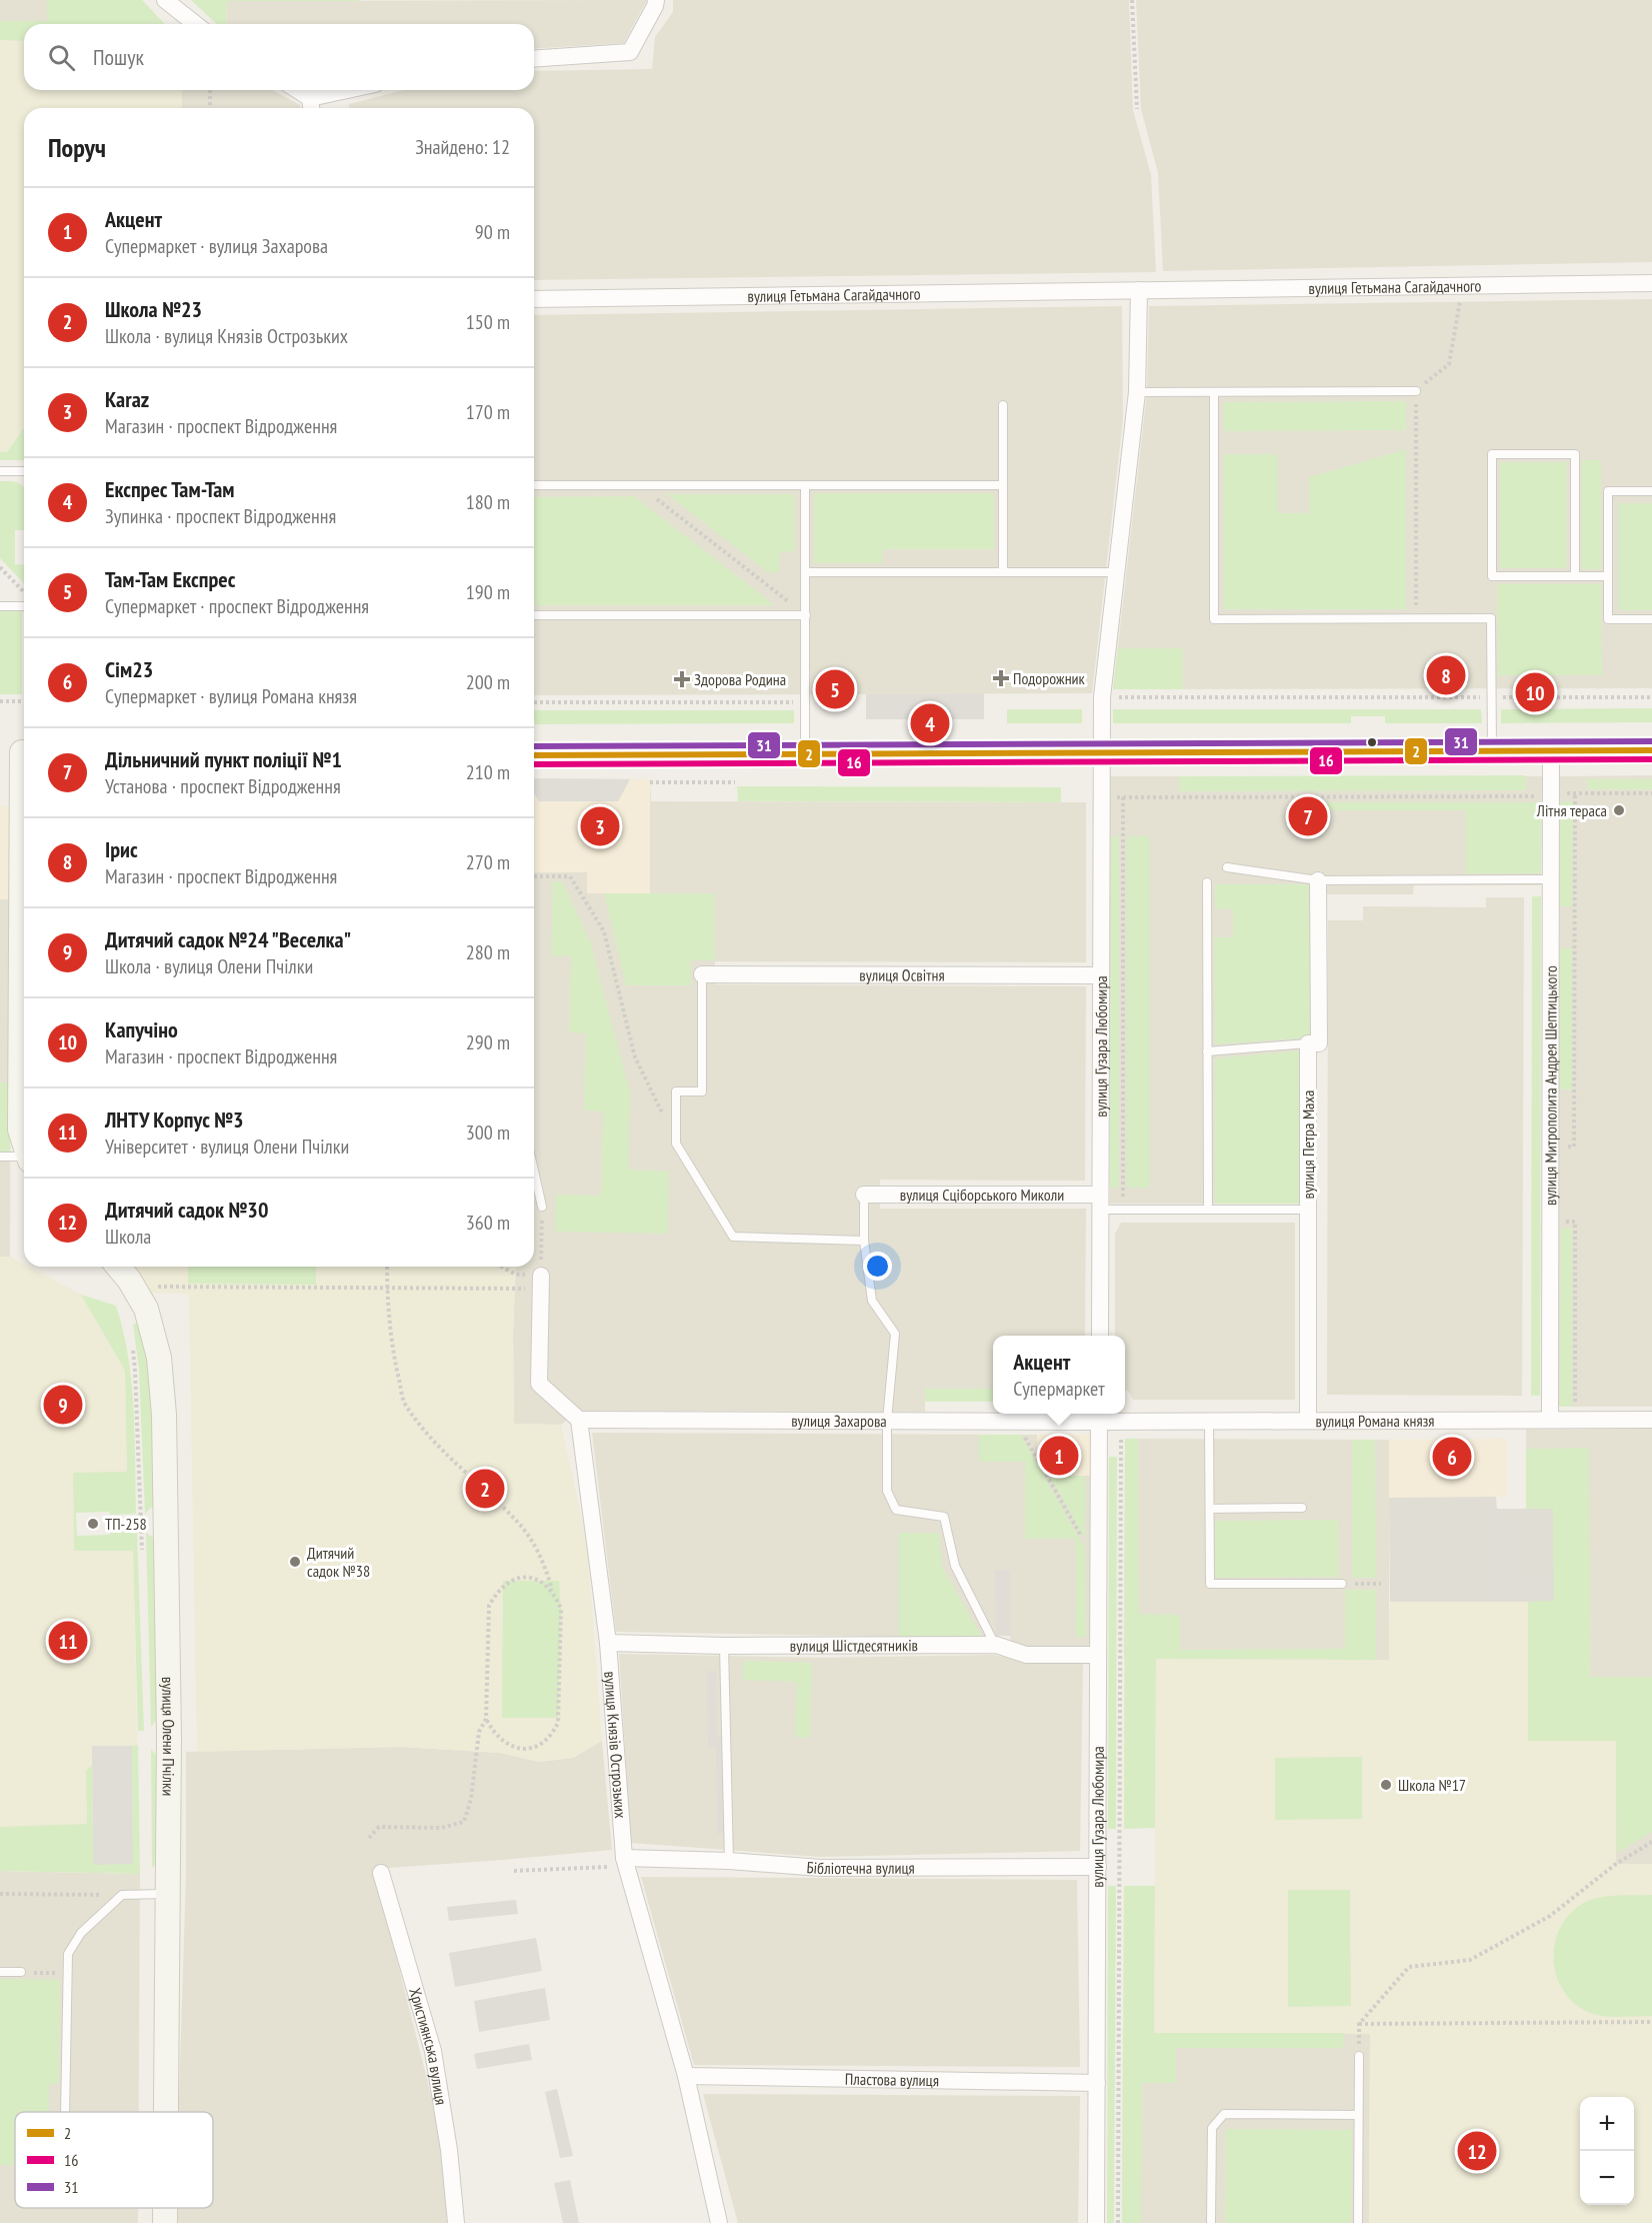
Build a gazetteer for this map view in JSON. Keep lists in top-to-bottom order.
{
  "streets": {
    "street": [
      "вулиця Гетьмана Сагайдачного",
      "вулиця Освітня",
      "вулиця Гузара Любомира",
      "вулиця Митрополита Андрея Шептицького",
      "вулиця Петра Маха",
      "вулиця Сціборського Миколи",
      "вулиця Захарова",
      "вулиця Романа князя",
      "вулиця Шістдесятників",
      "вулиця Олени Пчілки",
      "вулиця Князів Острозьких",
      "Бібліотечна вулиця",
      "Християнська вулиця",
      "Пластова вулиця"
    ]
  },
  "crossings": [
    ["вулиця Освітня", "вулиця Гузара Любомира"],
    ["вулиця Гузара Любомира", "вулиця Сціборського Миколи"],
    ["вулиця Гузара Любомира", "вулиця Захарова"],
    ["вулиця Гузара Любомира", "вулиця Романа князя"],
    ["вулиця Гузара Любомира", "вулиця Шістдесятників"],
    ["вулиця Гузара Любомира", "Бібліотечна вулиця"],
    ["вулиця Гузара Любомира", "Пластова вулиця"],
    ["вулиця Митрополита Андрея Шептицького", "вулиця Романа князя"],
    ["вулиця Петра Маха", "вулиця Романа князя"],
    ["вулиця Захарова", "вулиця Романа князя"],
    ["вулиця Захарова", "вулиця Князів Острозьких"],
    ["вулиця Шістдесятників", "вулиця Князів Острозьких"],
    ["вулиця Князів Острозьких", "Бібліотечна вулиця"],
    ["вулиця Князів Острозьких", "Пластова вулиця"]
  ],
  "places": {
    "health": ["Подорожник", "Здорова Родина"],
    "other": [
      "Літня тераса",
      "ТП-258",
      "Дитячий садок №38",
      "Школа №17"
    ]
  },
  "lines": ["transit line 31", "transit line 2", "transit line 16"],
  "legend": ["2", "16", "31"],
  "page": {
    "search": "Пошук",
    "heading": ["Поруч", "Знайдено: 12"],
    "list": [
      {
        "mark": "1",
        "name": "Акцент",
        "note": "Супермаркет · вулиця Захарова",
        "value": "90 m"
      },
      {
        "mark": "2",
        "name": "Школа №23",
        "note": "Школа · вулиця Князів Острозьких",
        "value": "150 m"
      },
      {
        "mark": "3",
        "name": "Karaz",
        "note": "Магазин · проспект Відродження",
        "value": "170 m"
      },
      {
        "mark": "4",
        "name": "Експрес Там-Там",
        "note": "Зупинка · проспект Відродження",
        "value": "180 m"
      },
      {
        "mark": "5",
        "name": "Там-Там Експрес",
        "note": "Супермаркет · проспект Відродження",
        "value": "190 m"
      },
      {
        "mark": "6",
        "name": "Сім23",
        "note": "Супермаркет · вулиця Романа князя",
        "value": "200 m"
      },
      {
        "mark": "7",
        "name": "Дільничний пункт поліції №1",
        "note": "Установа · проспект Відродження",
        "value": "210 m"
      },
      {
        "mark": "8",
        "name": "Ірис",
        "note": "Магазин · проспект Відродження",
        "value": "270 m"
      },
      {
        "mark": "9",
        "name": "Дитячий садок №24 \"Веселка\"",
        "note": "Школа · вулиця Олени Пчілки",
        "value": "280 m"
      },
      {
        "mark": "10",
        "name": "Капучіно",
        "note": "Магазин · проспект Відродження",
        "value": "290 m"
      },
      {
        "mark": "11",
        "name": "ЛНТУ Корпус №3",
        "note": "Університет · вулиця Олени Пчілки",
        "value": "300 m"
      },
      {
        "mark": "12",
        "name": "Дитячий садок №30",
        "note": "Школа",
        "value": "360 m"
      }
    ],
    "pins": [
      "8",
      "5",
      "10",
      "4",
      "7",
      "3",
      "9",
      "1",
      "6",
      "2",
      "11",
      "12"
    ],
    "popup": ["Акцент", "Супермаркет"],
    "map_buttons": ["+", "−"]
  }
}
